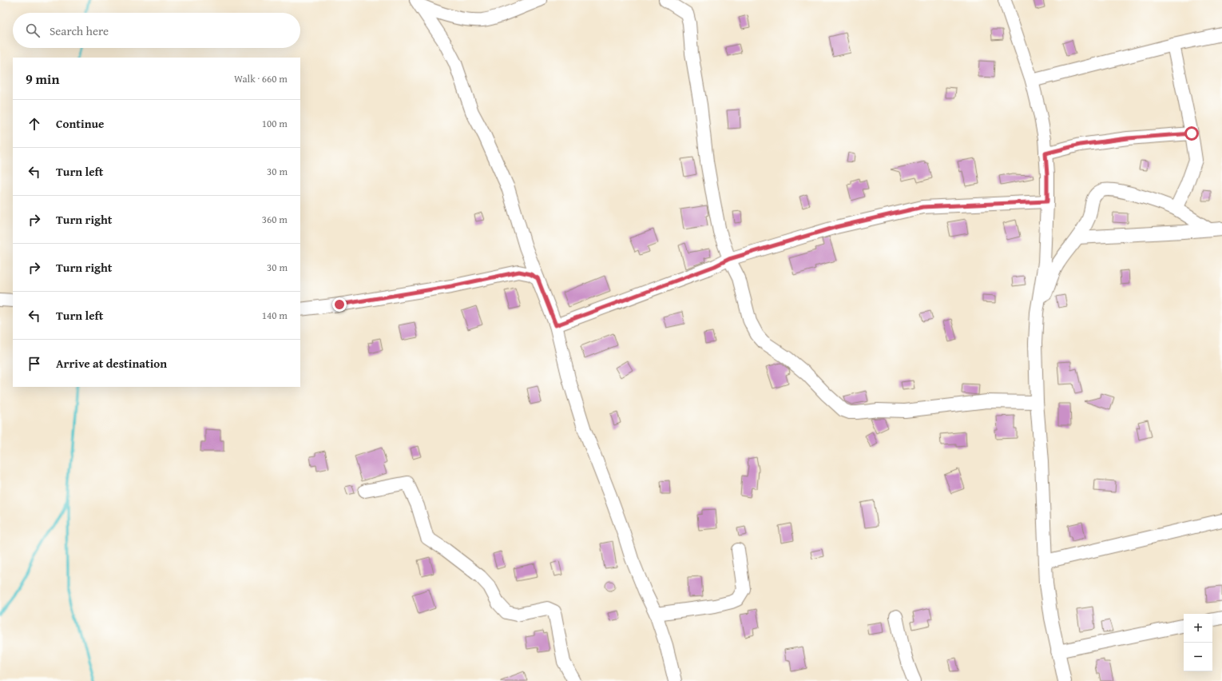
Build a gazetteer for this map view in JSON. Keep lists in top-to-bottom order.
{
  "page": {
    "search": "Search here",
    "heading": ["9 min", "Walk · 660 m"],
    "list": [
      ["Continue", "100 m"],
      ["Turn left", "30 m"],
      ["Turn right", "360 m"],
      ["Turn right", "30 m"],
      ["Turn left", "140 m"],
      "Arrive at destination"
    ],
    "map_buttons": ["+", "−"]
  }
}
